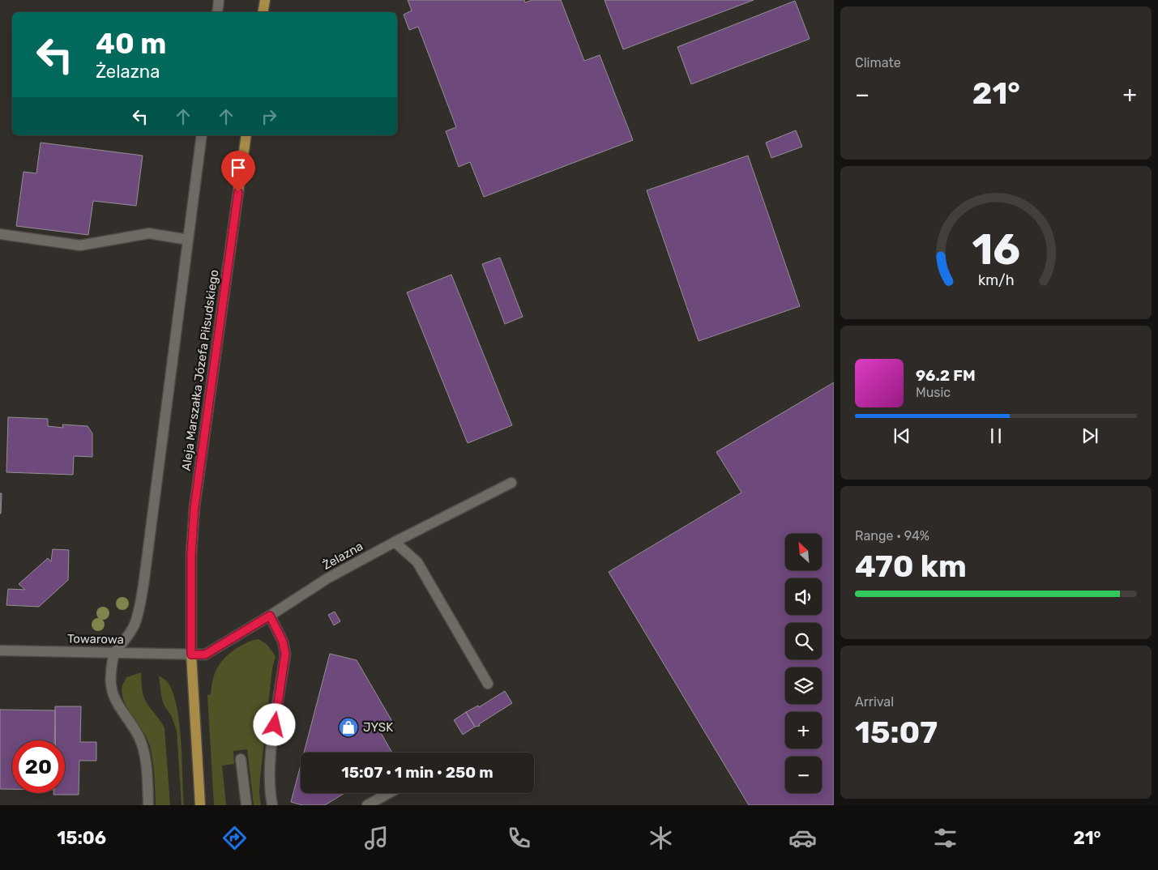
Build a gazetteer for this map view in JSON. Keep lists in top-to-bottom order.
{
  "streets": {
    "main road": ["Aleja Marszałka Józefa Piłsudskiego"],
    "street": ["Żelazna", "Towarowa"]
  },
  "crossings": [
    ["Aleja Marszałka Józefa Piłsudskiego", "Żelazna"],
    ["Aleja Marszałka Józefa Piłsudskiego", "Towarowa"],
    ["Żelazna", "Towarowa"]
  ],
  "places": {
    "shop": ["JYSK"]
  },
  "north": "top left",
  "page": {
    "tile": [
      "Climate",
      ["Range · 94%", "470 km"],
      ["Arrival", "15:07"]
    ],
    "turn": ["40 m", "Żelazna"],
    "heat": ["−", "21°", "+"],
    "song": ["96.2 FM", "Music"],
    "map_buttons": ["+", "−"],
    "limit": "20",
    "trip": "15:07 · 1 min · 250 m",
    "tabs": ["15:06", "21°"],
    "gauge": ["16", "km/h"]
  }
}
